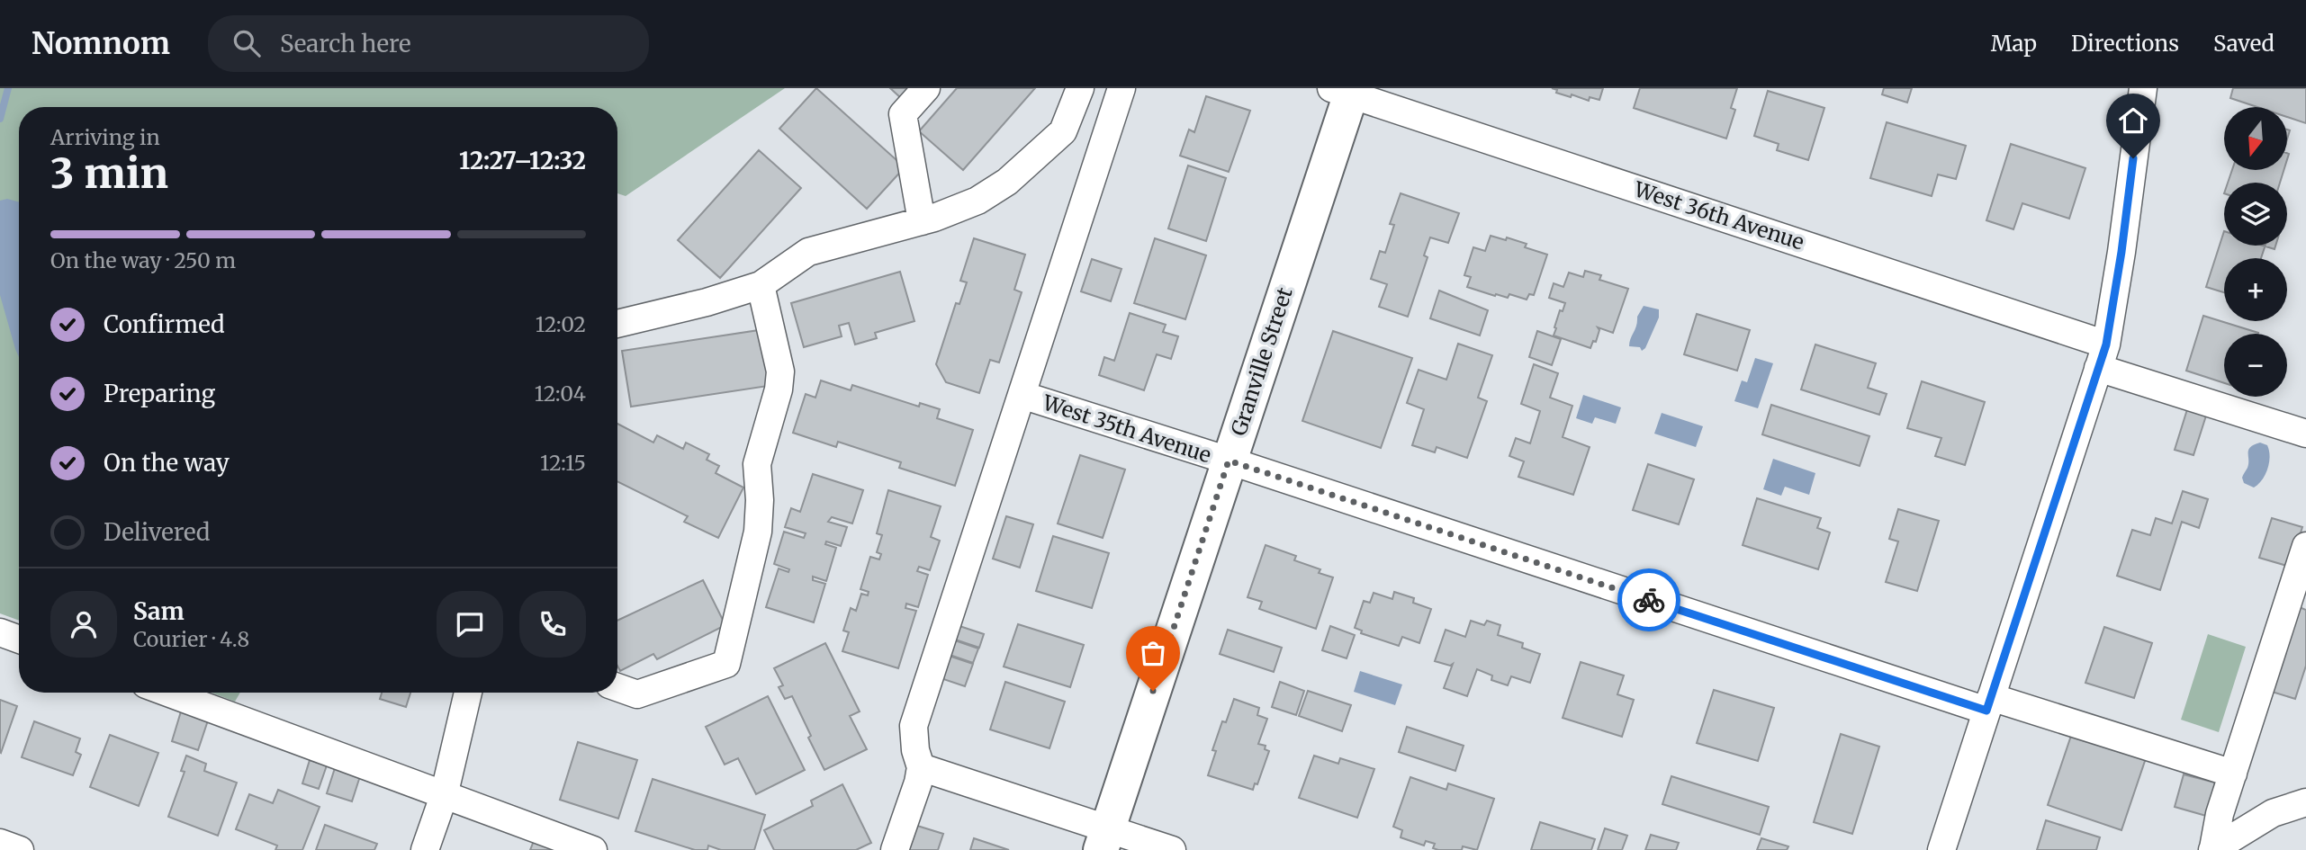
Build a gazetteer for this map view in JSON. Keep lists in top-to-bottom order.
{
  "streets": {
    "highway": ["Granville Street"],
    "street": ["West 36th Avenue", "West 35th Avenue"]
  },
  "crossings": [
    ["West 36th Avenue", "Granville Street"],
    ["Granville Street", "West 35th Avenue"]
  ],
  "north": "bottom",
  "page": {
    "header": "Nomnom",
    "search": "Search here",
    "nav": ["Map", "Directions", "Saved"],
    "map_buttons": ["+", "−"],
    "heading": ["3 min", "Arriving in", "12:27–12:32"],
    "panel": ["Sam", "Courier · 4.8"],
    "bar": "On the way · 250 m",
    "list": [
      ["Confirmed", "12:02"],
      ["Preparing", "12:04"],
      ["On the way", "12:15"],
      "Delivered"
    ]
  }
}
